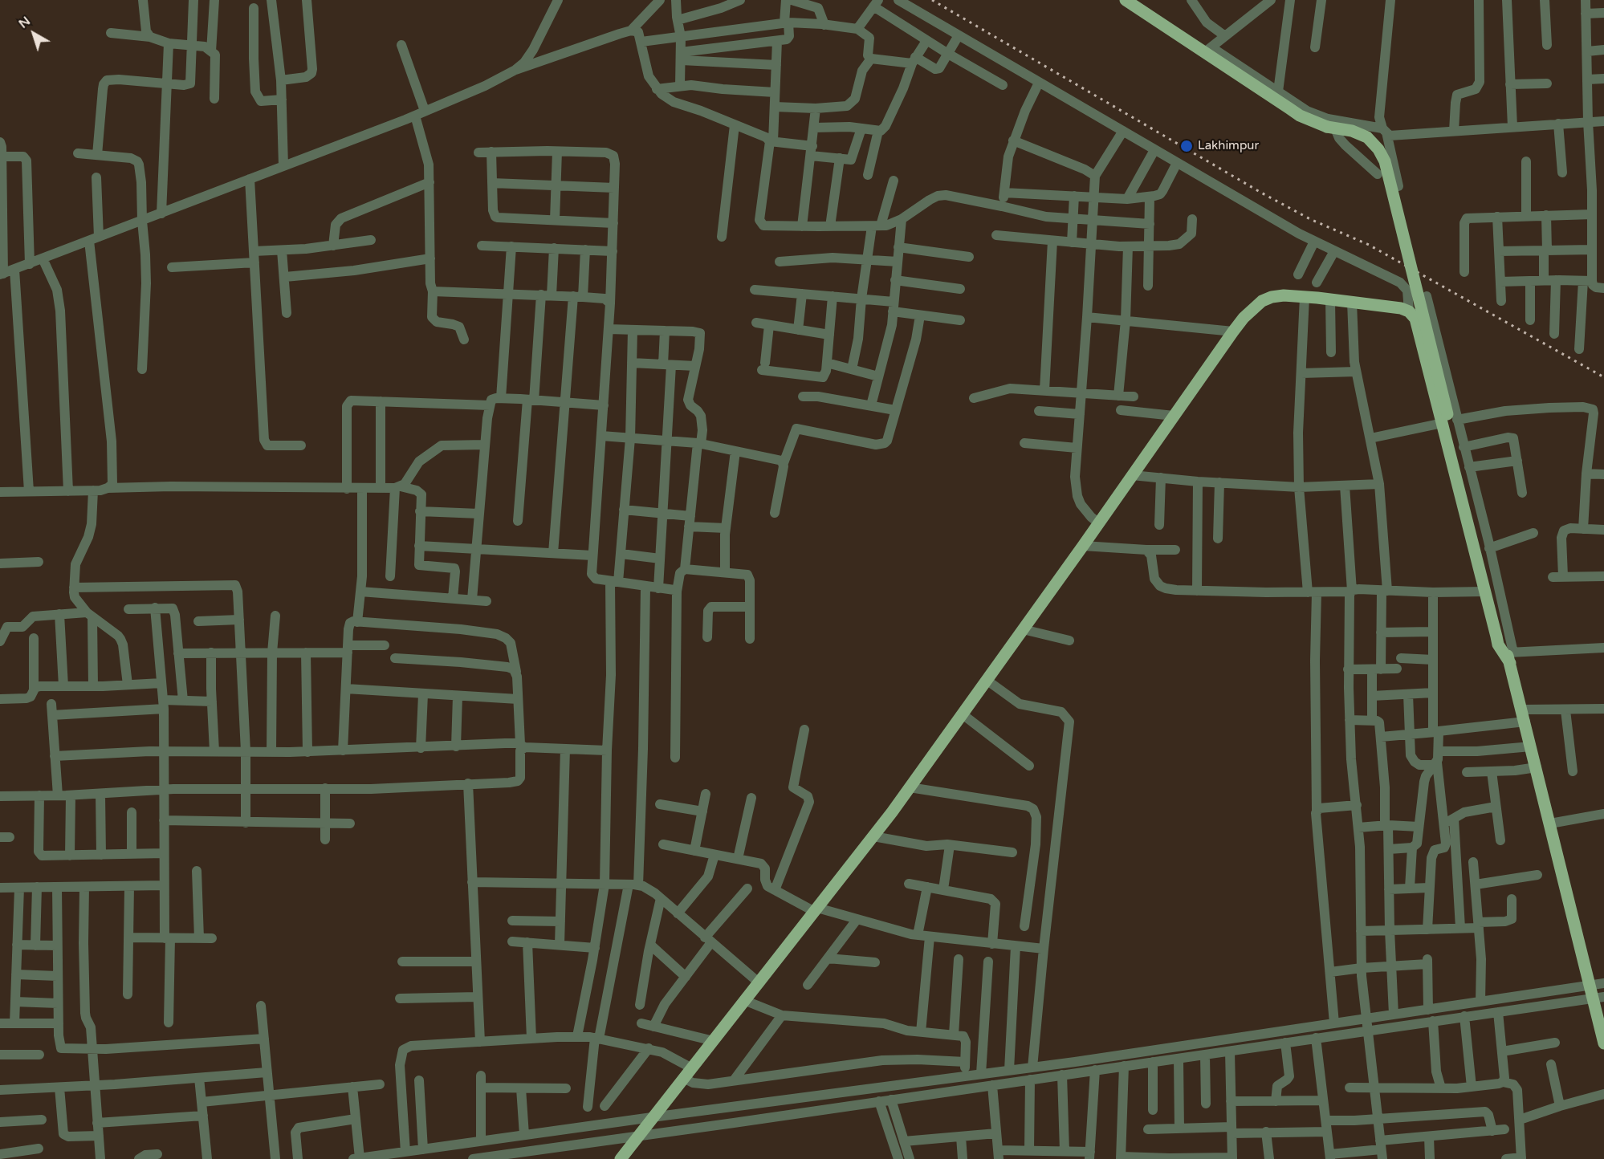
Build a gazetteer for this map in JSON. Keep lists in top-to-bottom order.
{
  "places": ["Lakhimpur"],
  "north": "top left"
}
